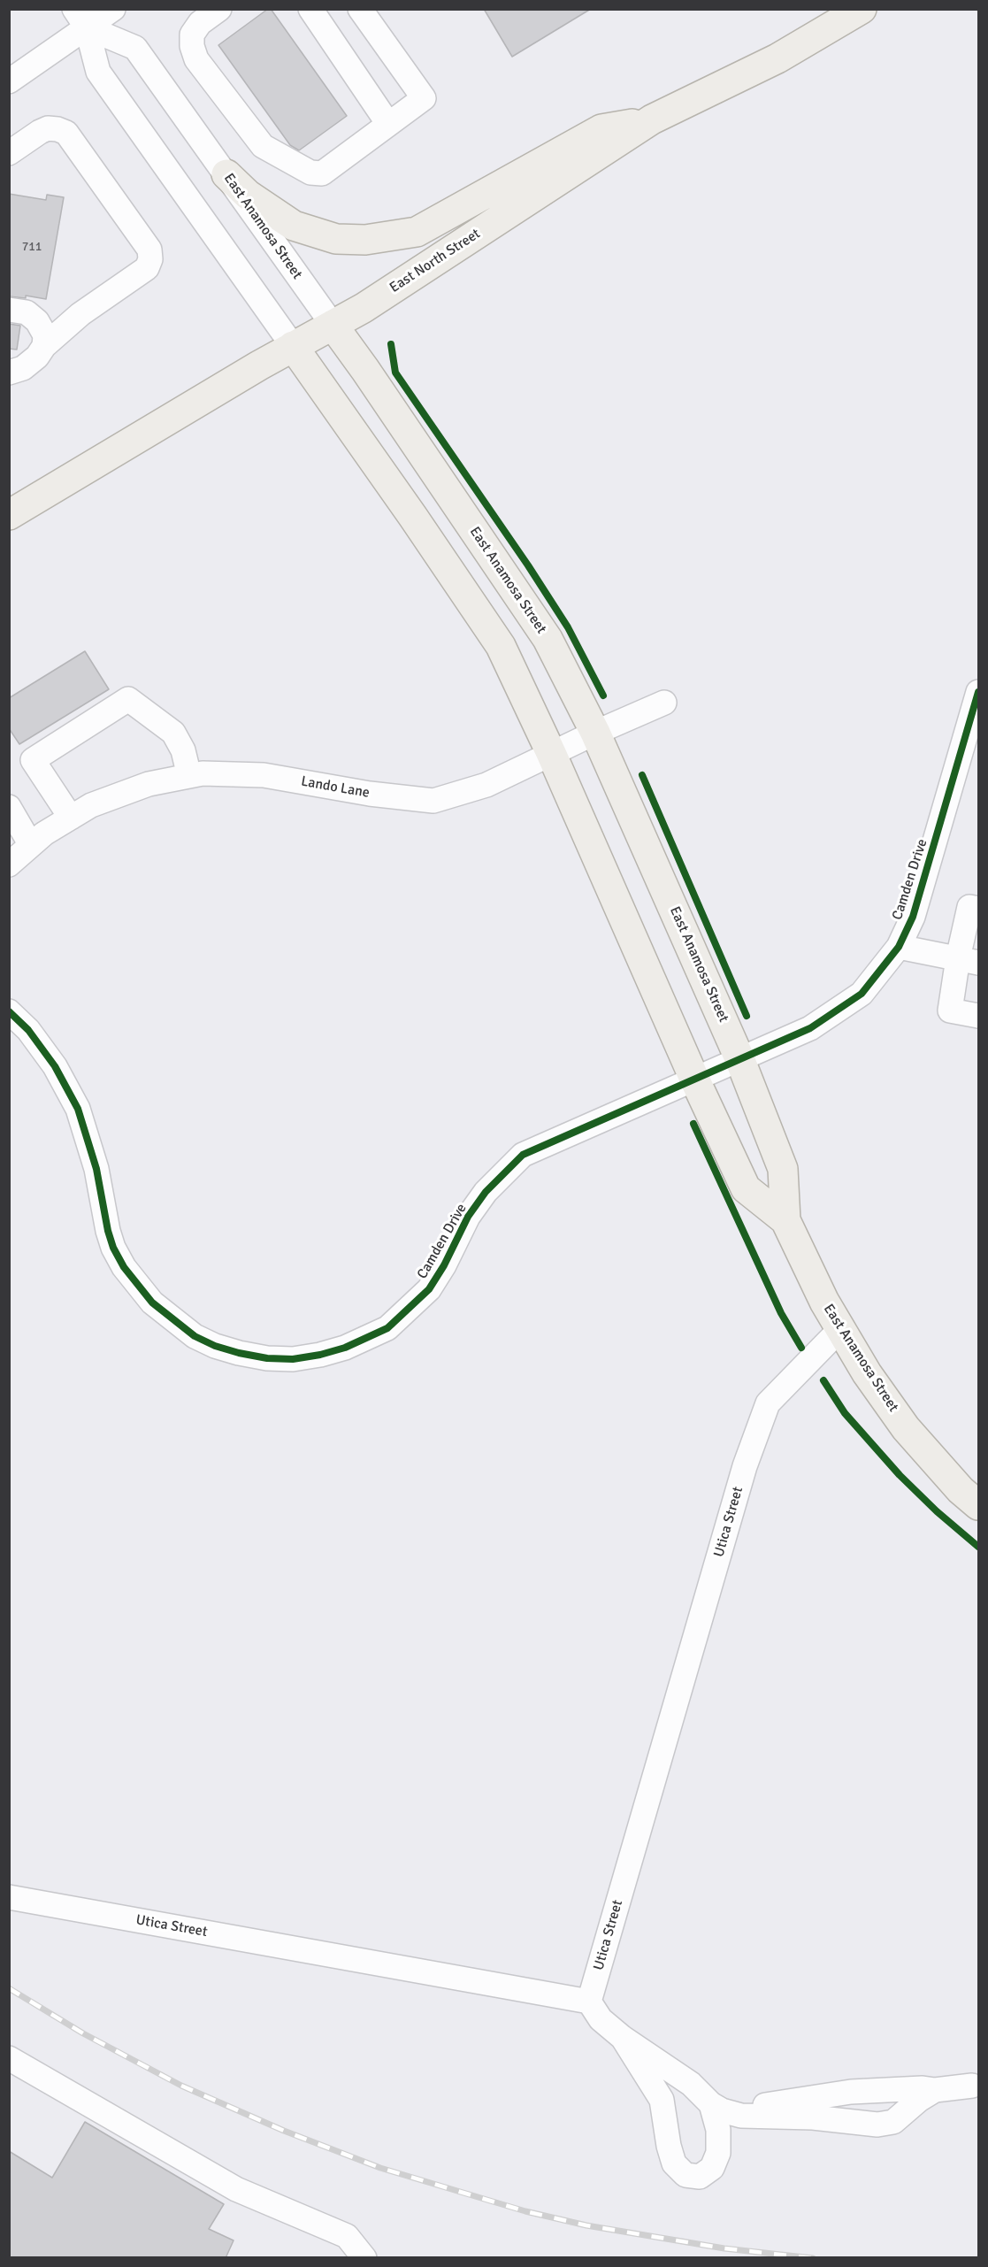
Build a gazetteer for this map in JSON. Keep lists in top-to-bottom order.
{
  "streets": {
    "main road": ["East Anamosa Street", "East North Street"],
    "street": ["Lando Lane", "Camden Drive", "Utica Street"]
  },
  "crossings": [
    ["East Anamosa Street", "East North Street"],
    ["East Anamosa Street", "Lando Lane"],
    ["East Anamosa Street", "Camden Drive"],
    ["East Anamosa Street", "Utica Street"]
  ],
  "house_numbers": ["711"]
}
